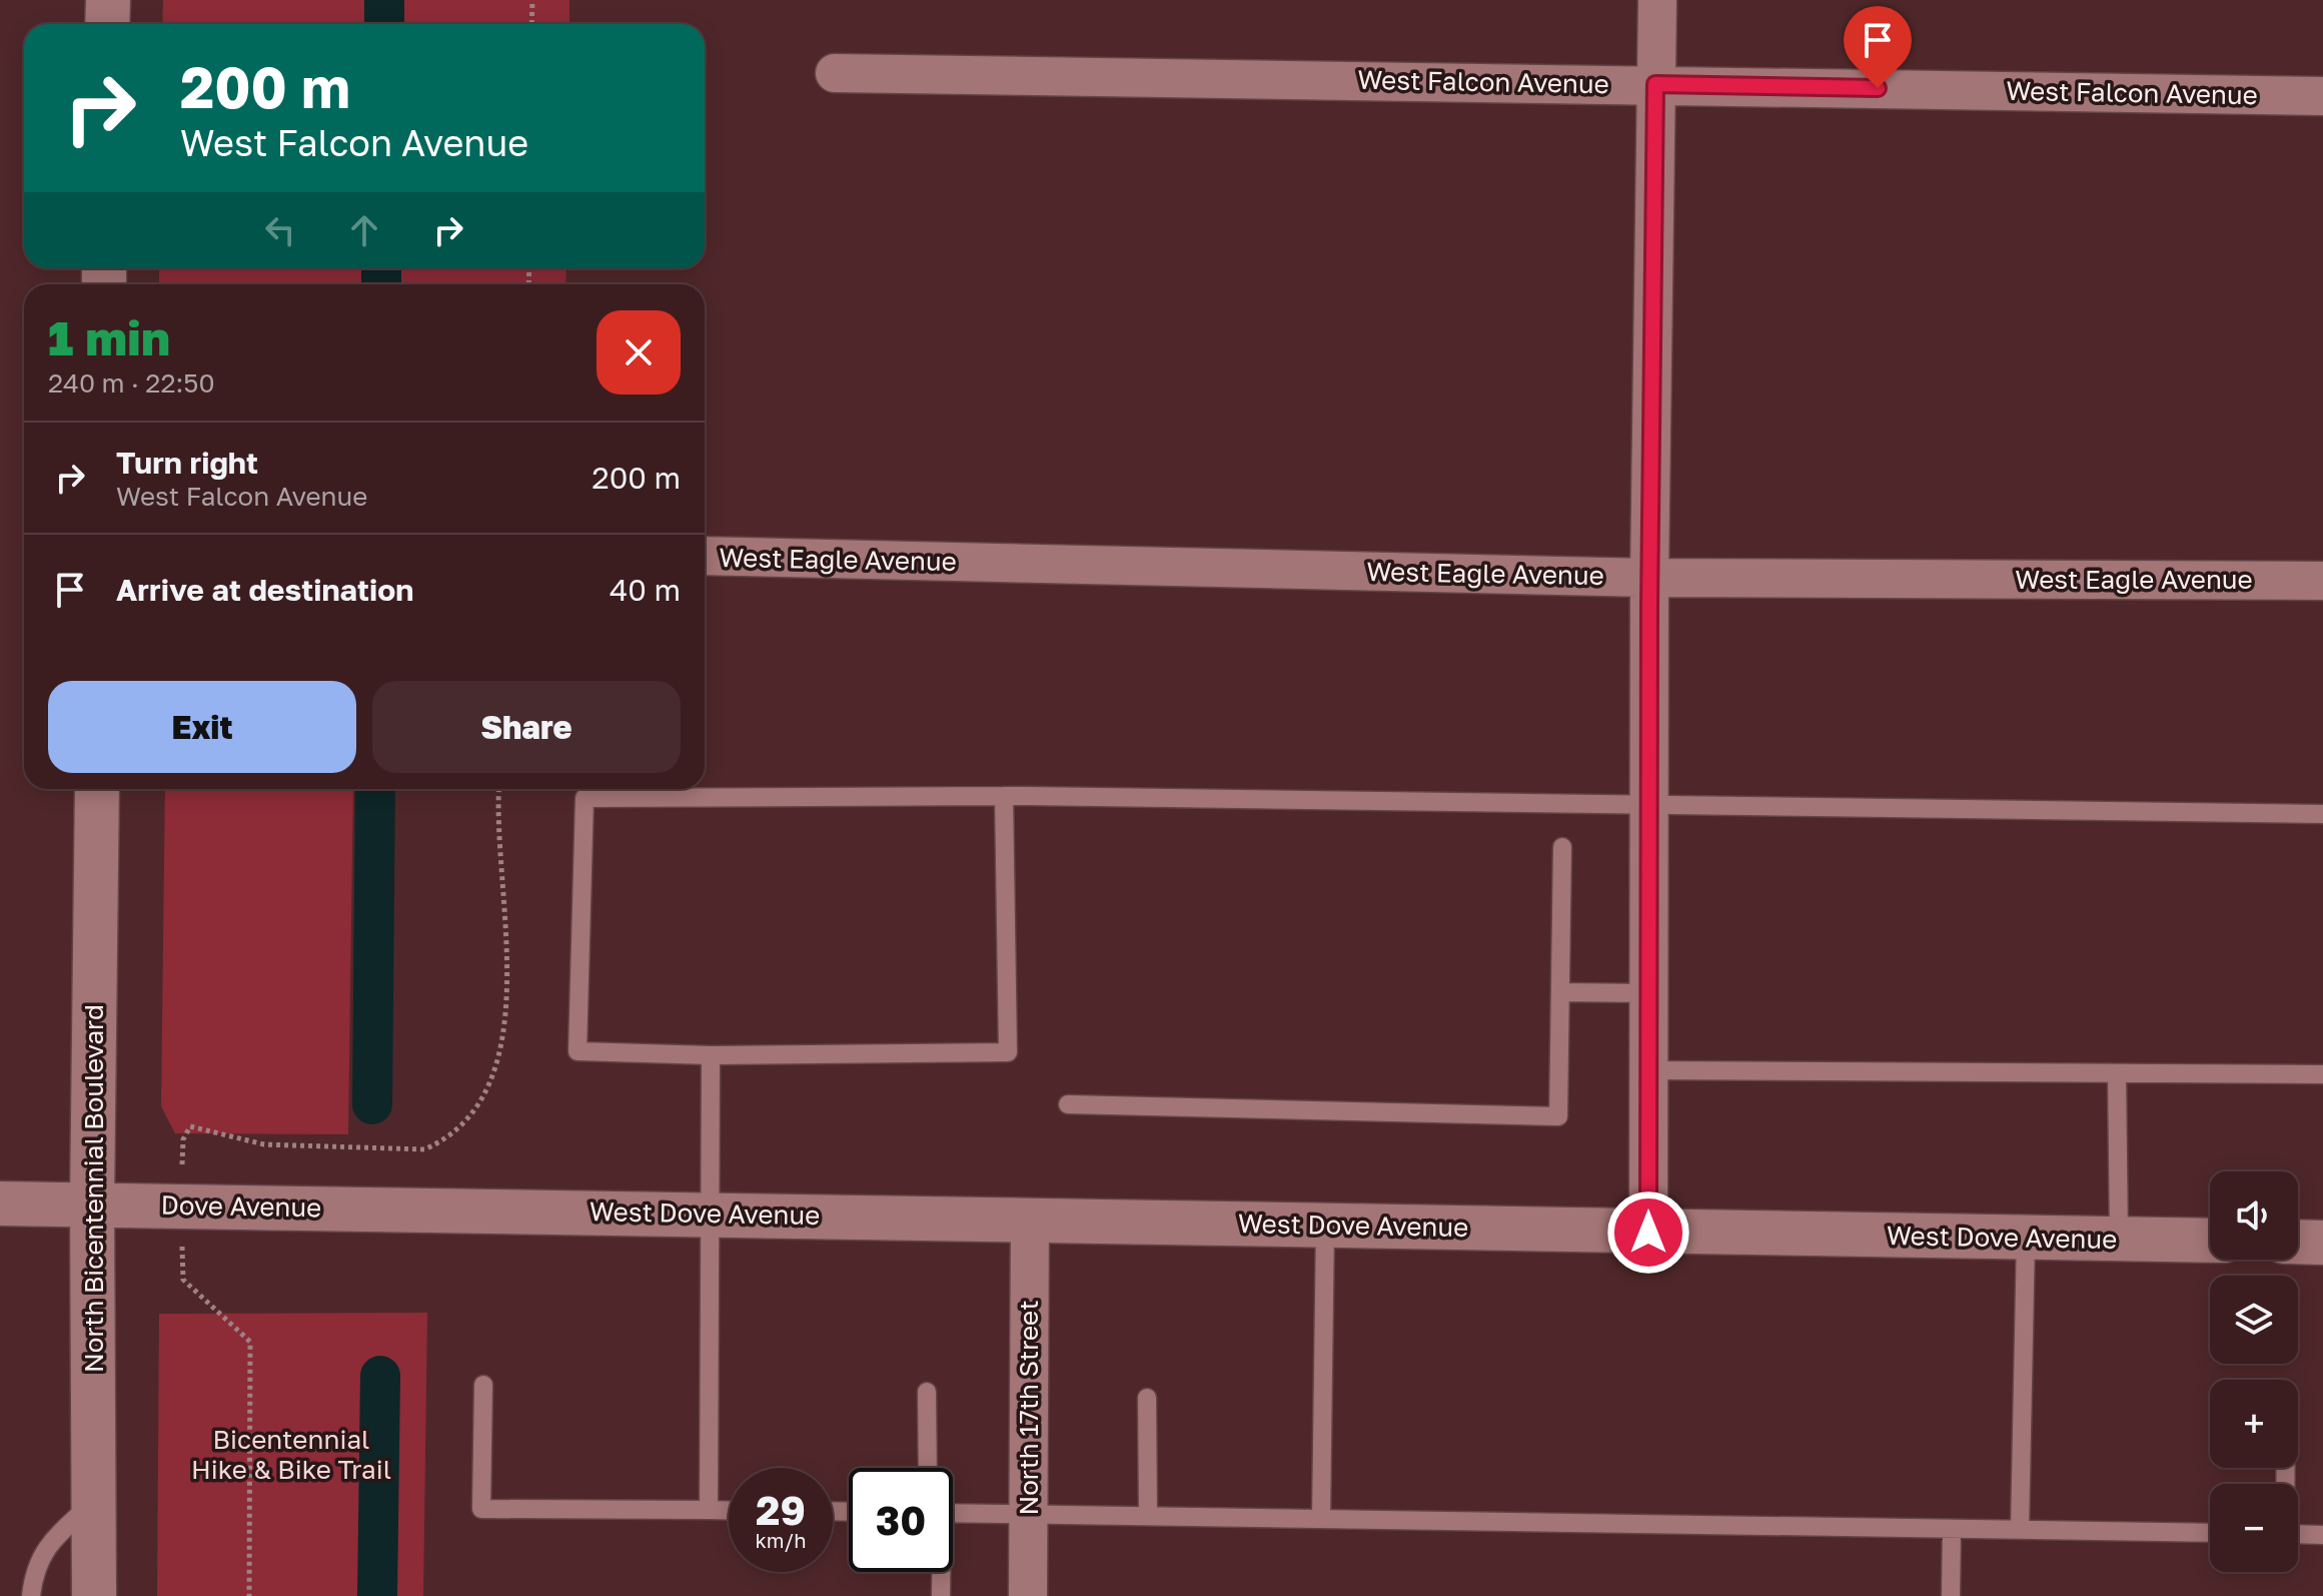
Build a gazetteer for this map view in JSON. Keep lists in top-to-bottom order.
{
  "streets": {
    "main road": ["North Bicentennial Boulevard", "Dove Avenue", "West Dove Avenue"],
    "street": ["West Falcon Avenue", "West Eagle Avenue", "North 17th Street"]
  },
  "crossings": [
    ["North Bicentennial Boulevard", "Dove Avenue"],
    ["Dove Avenue", "West Dove Avenue"],
    ["West Dove Avenue", "North 17th Street"]
  ],
  "parks": ["Bicentennial Hike & Bike Trail"],
  "page": {
    "turn": ["200 m", "West Falcon Avenue"],
    "heading": ["1 min", "240 m · 22:50"],
    "list": [
      {
        "name": "Turn right",
        "note": "West Falcon Avenue",
        "value": "200 m"
      },
      {
        "name": "Arrive at destination",
        "value": "40 m"
      }
    ],
    "buttons": ["Exit", "Share"],
    "map_buttons": ["+", "−"],
    "speed": "29 km/h",
    "limit": "30"
  }
}
